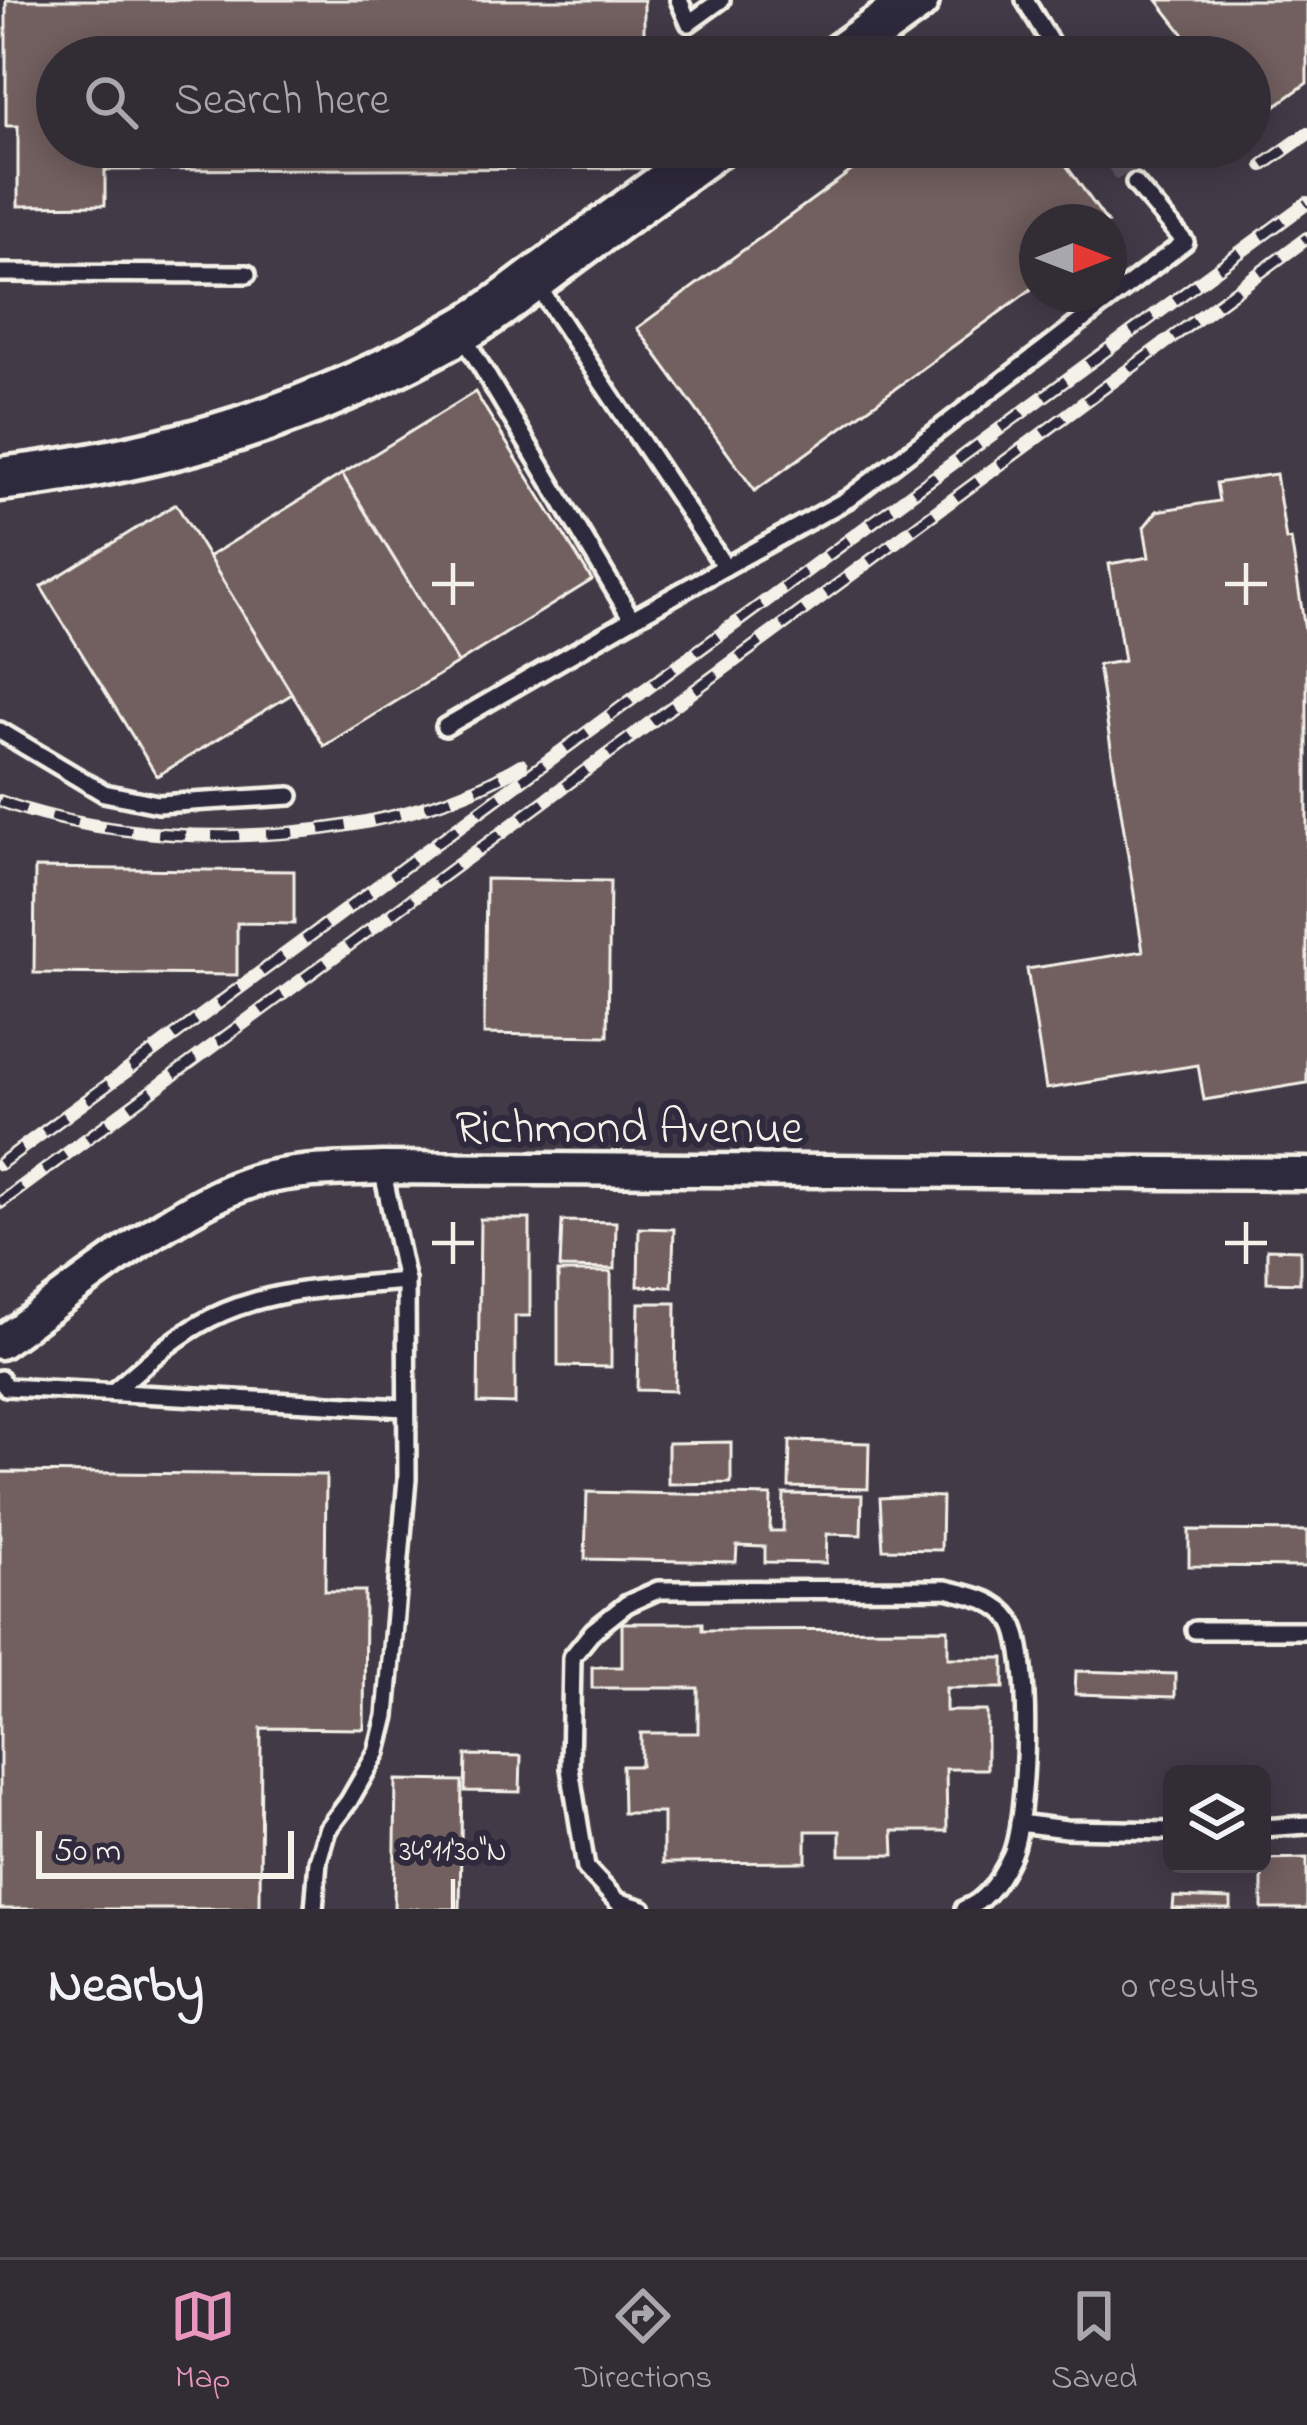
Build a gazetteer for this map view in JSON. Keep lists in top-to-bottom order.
{
  "streets": {
    "street": ["Richmond Avenue"]
  },
  "scale_bar": "50 m",
  "north": "right",
  "page": {
    "search": "Search here",
    "scale": "50 m",
    "heading": ["Nearby", "0 results"],
    "nav": ["Map", "Directions", "Saved"]
  },
  "coordinates": ["34°11'30\"N"]
}
